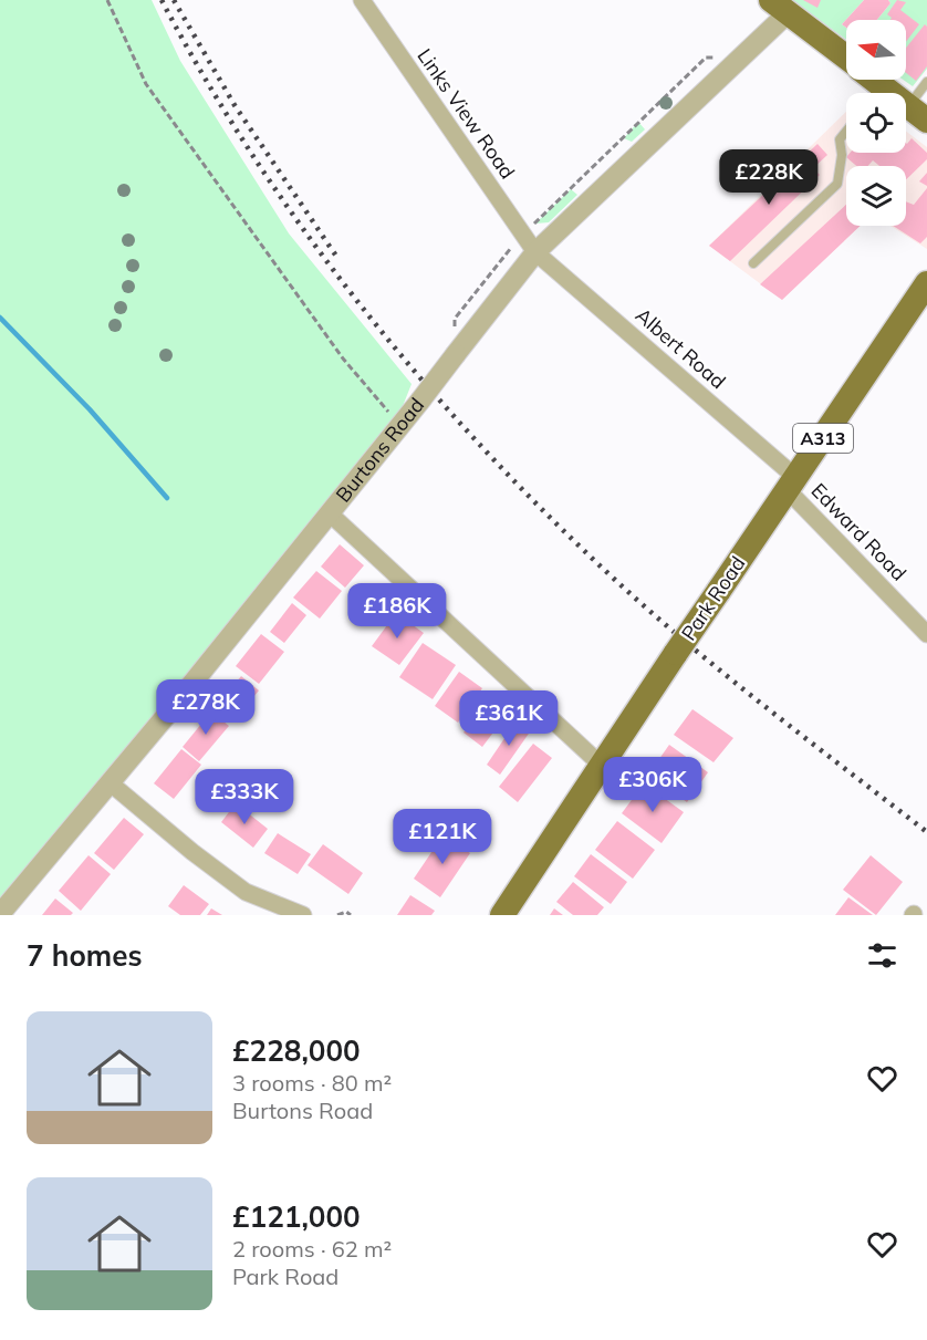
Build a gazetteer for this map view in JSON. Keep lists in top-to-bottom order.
{
  "streets": {
    "main road": ["A313", "Park Road"],
    "street": [
      "Links View Road",
      "Albert Road",
      "Burtons Road",
      "Edward Road"
    ]
  },
  "crossings": [
    ["Links View Road", "Albert Road"],
    ["Links View Road", "Burtons Road"],
    ["Albert Road", "Burtons Road"],
    ["Albert Road", "Edward Road"],
    ["Albert Road", "Park Road"],
    ["Edward Road", "Park Road"]
  ],
  "north": "left",
  "page": {
    "price": [
      "£228K",
      "£186K",
      "£278K",
      "£361K",
      "£306K",
      "£333K",
      "£121K"
    ],
    "heading": "7 homes",
    "list": [
      {
        "name": "£228,000",
        "note": "3 rooms · 80 m² · Burtons Road"
      },
      {
        "name": "£121,000",
        "note": "2 rooms · 62 m² · Park Road"
      }
    ]
  }
}
